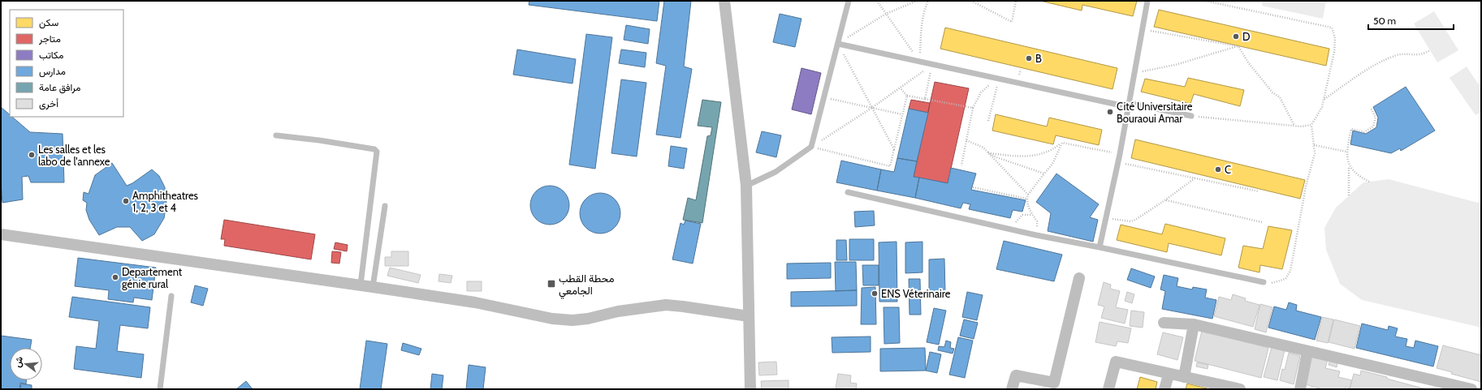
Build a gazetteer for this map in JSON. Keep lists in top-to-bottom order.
{
  "places": {
    "other": [
      "D",
      "B",
      "Cité Universitaire Bouraoui Amar",
      "Les salles et les labo de l'annexe",
      "C",
      "Amphitheatres 1, 2, 3 et 4",
      "Departement génie rural",
      "ENS Véterinaire"
    ],
    "transit": ["محطة القطب الجامعي"]
  },
  "legend": [
    "سكن",
    "متاجر",
    "مكاتب",
    "مدارس",
    "مرافق عامة",
    "أخرى"
  ],
  "scale_bar": "50 m",
  "north": "left"
}
